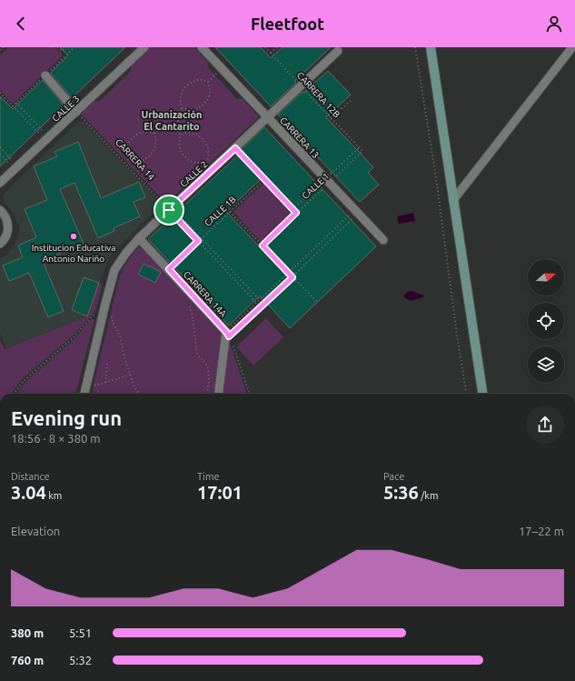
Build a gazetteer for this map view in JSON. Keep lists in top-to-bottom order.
{
  "streets": {
    "street": [
      "CALLE 3",
      "CARRERA 13",
      "CALLE 2",
      "CARRERA 14A"
    ],
    "path": [
      "CARRERA 12B",
      "CARRERA 14",
      "CALLE 1",
      "CALLE 1B"
    ]
  },
  "crossings": [
    ["CARRERA 12B", "CALLE 2"],
    ["CARRERA 12B", "CALLE 1"],
    ["CALLE 3", "CARRERA 14"],
    ["CARRERA 13", "CALLE 2"],
    ["CARRERA 13", "CALLE 1"],
    ["CARRERA 14", "CALLE 2"],
    ["CARRERA 14", "CALLE 1B"],
    ["CALLE 2", "CARRERA 14A"],
    ["CALLE 1B", "CARRERA 14A"]
  ],
  "districts": ["Urbanización El Cantarito"],
  "places": ["Institucion Educativa Antonio Nariño"],
  "north": "right",
  "page": {
    "header": "Fleetfoot",
    "heading": ["Evening run", "18:56 · 8 × 380 m"],
    "stats": [
      ["Distance", "3.04 km"],
      ["Time", "17:01"],
      ["Pace", "5:36 /km"]
    ],
    "chart": ["Elevation", "17–22 m"],
    "list": [
      {
        "name": "380 m",
        "note": "5:51"
      },
      {
        "name": "760 m",
        "note": "5:32"
      }
    ]
  }
}
